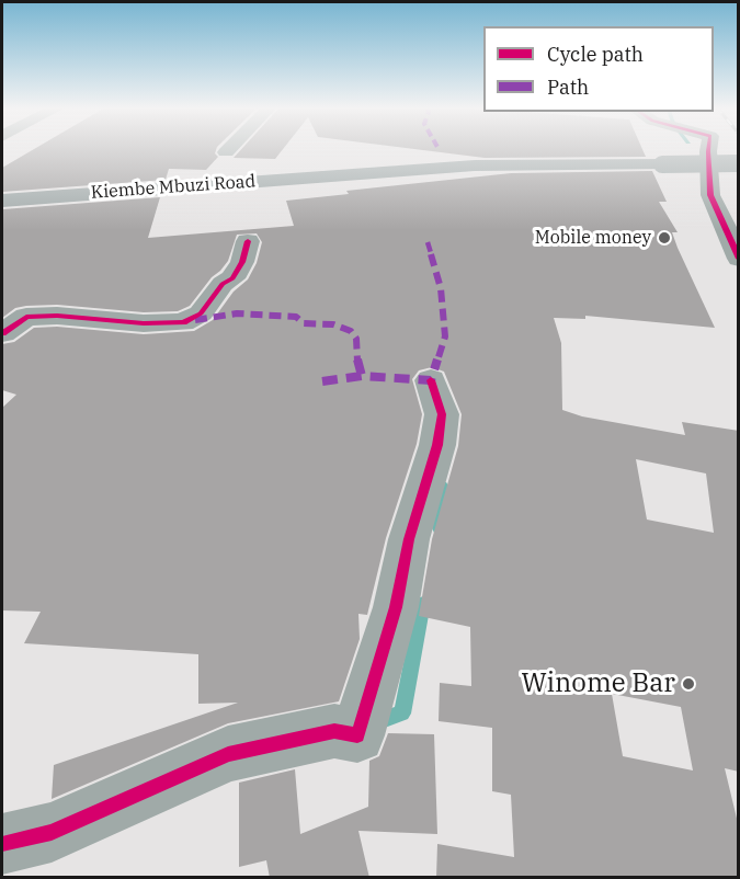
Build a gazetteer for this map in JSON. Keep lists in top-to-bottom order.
{
  "streets": {
    "main road": ["Kiembe Mbuzi Road"]
  },
  "places": ["Mobile money", "Winome Bar"],
  "legend": ["Cycle path", "Path"]
}
